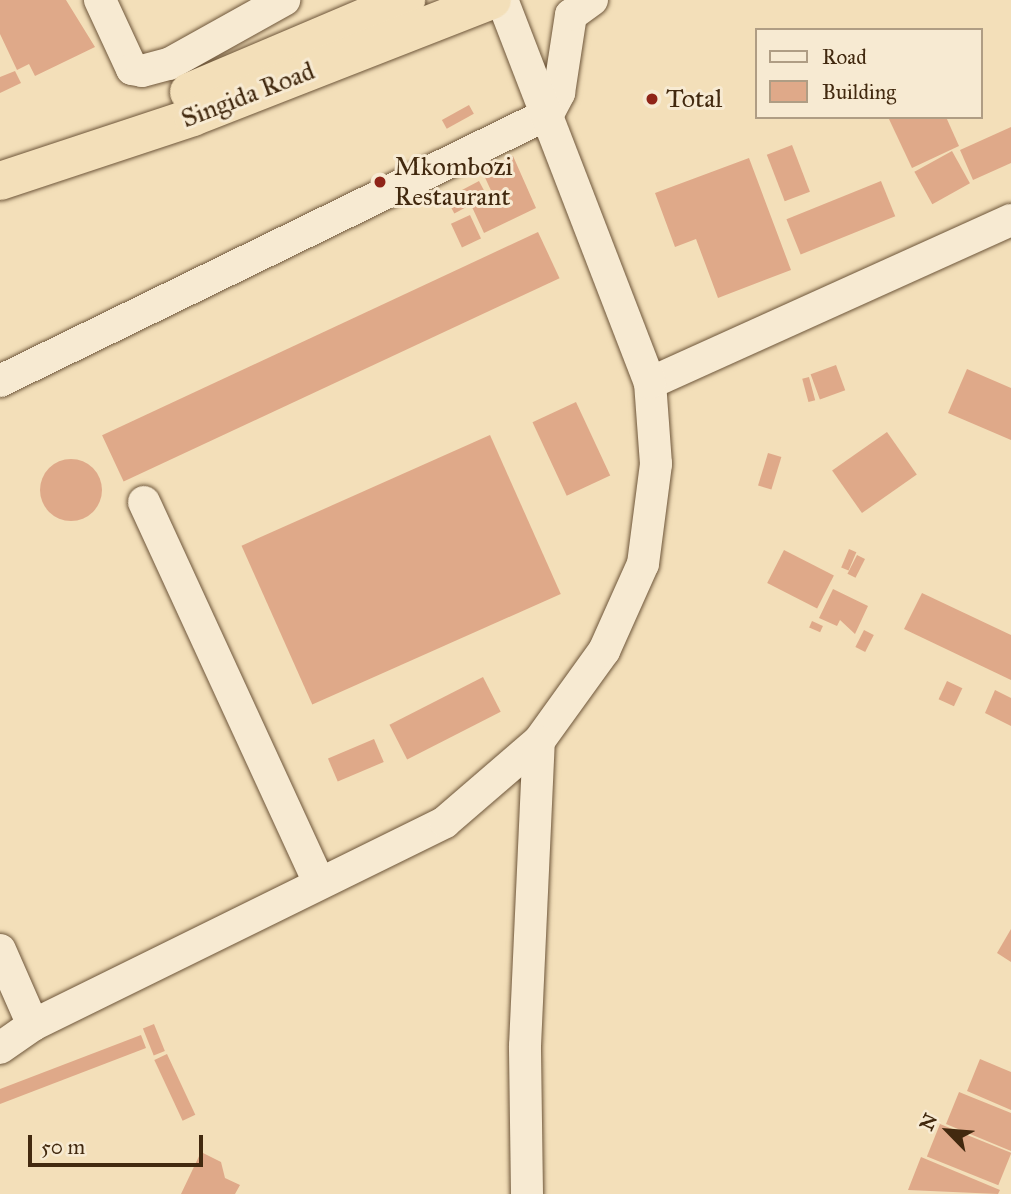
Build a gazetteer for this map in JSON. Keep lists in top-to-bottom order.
{
  "streets": {
    "highway": ["Singida Road"]
  },
  "places": ["Total", "Mkombozi Restaurant"],
  "legend": ["Road", "Building"],
  "scale_bar": "50 m",
  "north": "top left"
}
